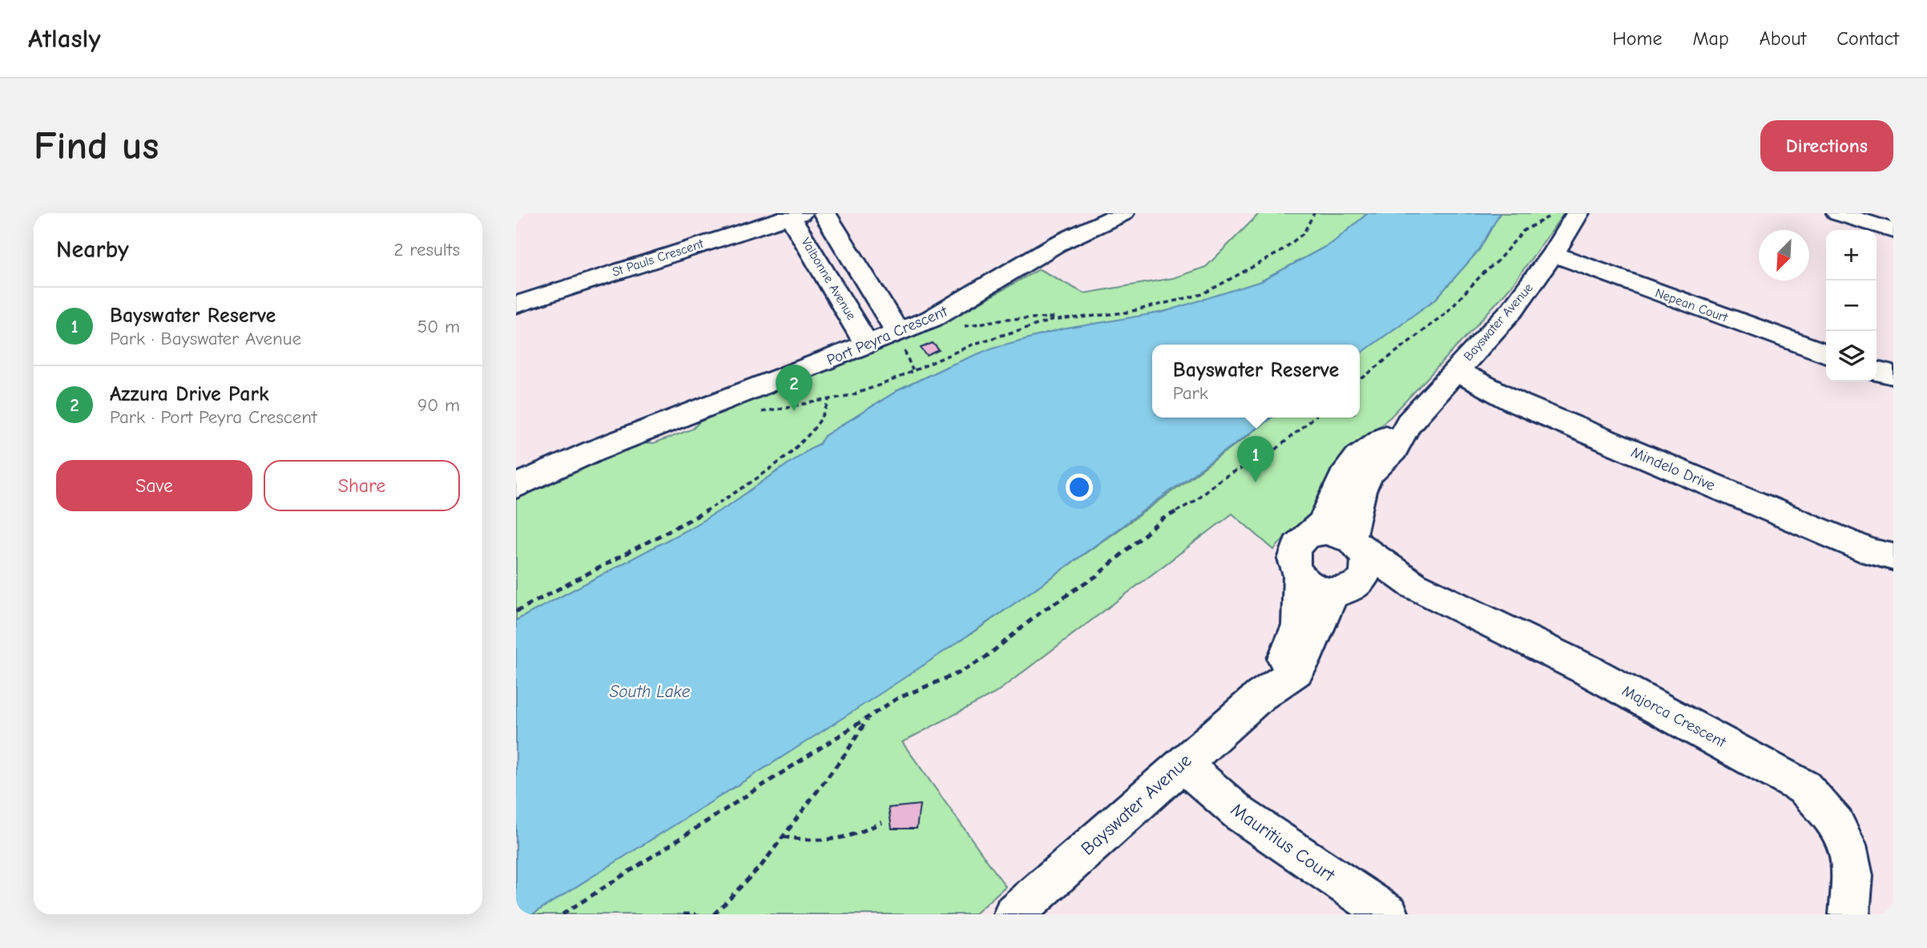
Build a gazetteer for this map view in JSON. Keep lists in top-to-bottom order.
{
  "streets": {
    "street": [
      "St Pauls Crescent",
      "Valbonne Avenue",
      "Nepean Court",
      "Bayswater Avenue",
      "Port Peyra Crescent",
      "Mindelo Drive",
      "Majorca Crescent",
      "Mauritius Court"
    ]
  },
  "crossings": [
    ["St Pauls Crescent", "Valbonne Avenue"],
    ["Valbonne Avenue", "Port Peyra Crescent"],
    ["Nepean Court", "Bayswater Avenue"],
    ["Bayswater Avenue", "Mindelo Drive"],
    ["Bayswater Avenue", "Majorca Crescent"],
    ["Bayswater Avenue", "Mauritius Court"]
  ],
  "water": ["South Lake"],
  "north": "bottom left",
  "page": {
    "header": "Atlasly",
    "nav": [
      "Home",
      "Map",
      "About",
      "Contact"
    ],
    "buttons": [
      "Directions",
      ["Save", "Share"]
    ],
    "title": "Find us",
    "heading": ["Nearby", "2 results"],
    "map_buttons": ["+", "−"],
    "list": [
      {
        "mark": "1",
        "name": "Bayswater Reserve",
        "note": "Park · Bayswater Avenue",
        "value": "50 m"
      },
      {
        "mark": "2",
        "name": "Azzura Drive Park",
        "note": "Park · Port Peyra Crescent",
        "value": "90 m"
      }
    ],
    "popup": ["Bayswater Reserve", "Park"],
    "pins": ["2", "1"]
  }
}
